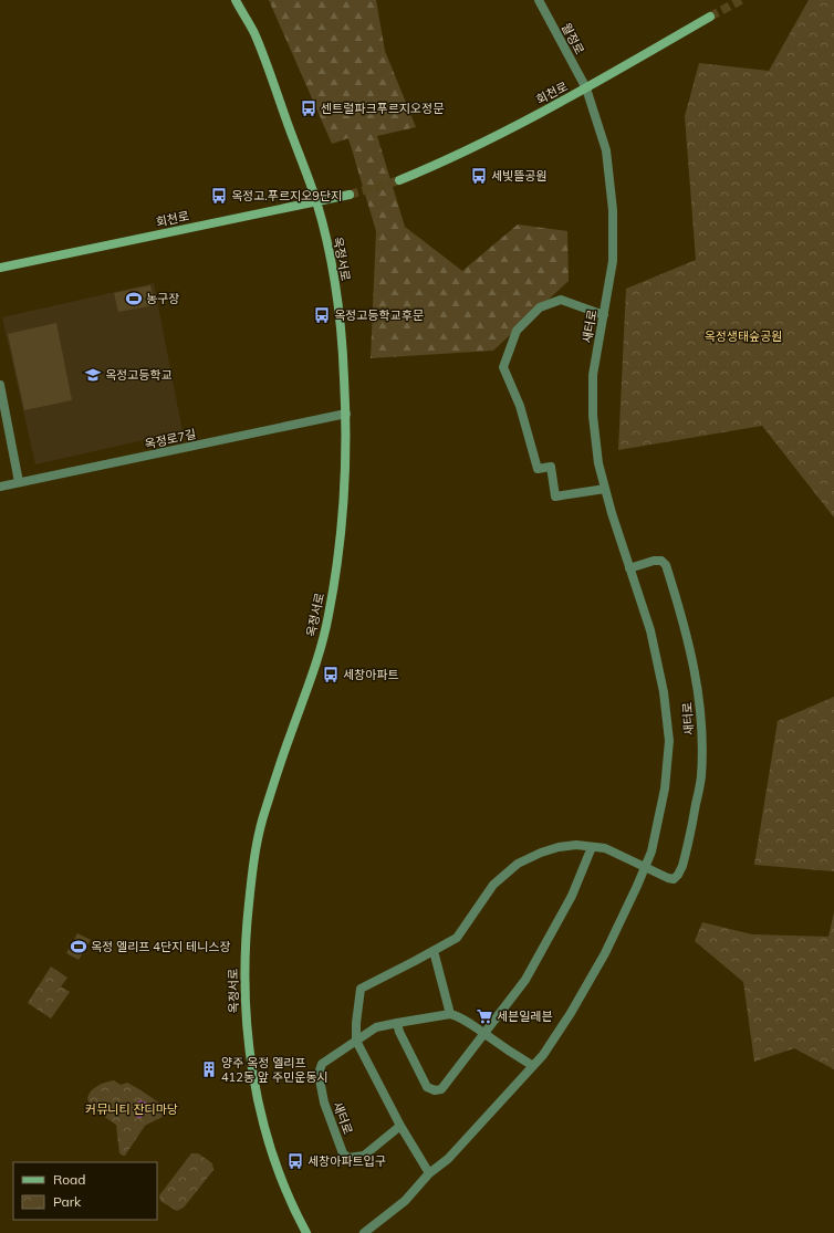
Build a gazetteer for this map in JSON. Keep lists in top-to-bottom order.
{
  "streets": {
    "street": [
      "월정로",
      "회천로",
      "옥정서로",
      "새터로",
      "옥정로7길"
    ]
  },
  "crossings": [
    ["월정로", "회천로"],
    ["월정로", "새터로"],
    ["회천로", "옥정서로"],
    ["회천로", "새터로"],
    ["옥정서로", "옥정로7길"]
  ],
  "parks": ["옥정생태숲공원", "커뮤니티 잔디마당"],
  "places": {
    "bus stop": [
      "센트럴파크푸르지오정문",
      "세빛뜰공원",
      "옥정고.푸르지오9단지",
      "옥정고등학교후문",
      "세창아파트",
      "세창아파트입구"
    ],
    "sports": ["농구장", "옥정 엘리프 4단지 테니스장"],
    "school or university": ["옥정고등학교"],
    "supermarket": ["세븐일레븐"],
    "building": ["양주 옥정 엘리프 412동 앞 주민운동시"]
  },
  "legend": ["Road", "Park"]
}
